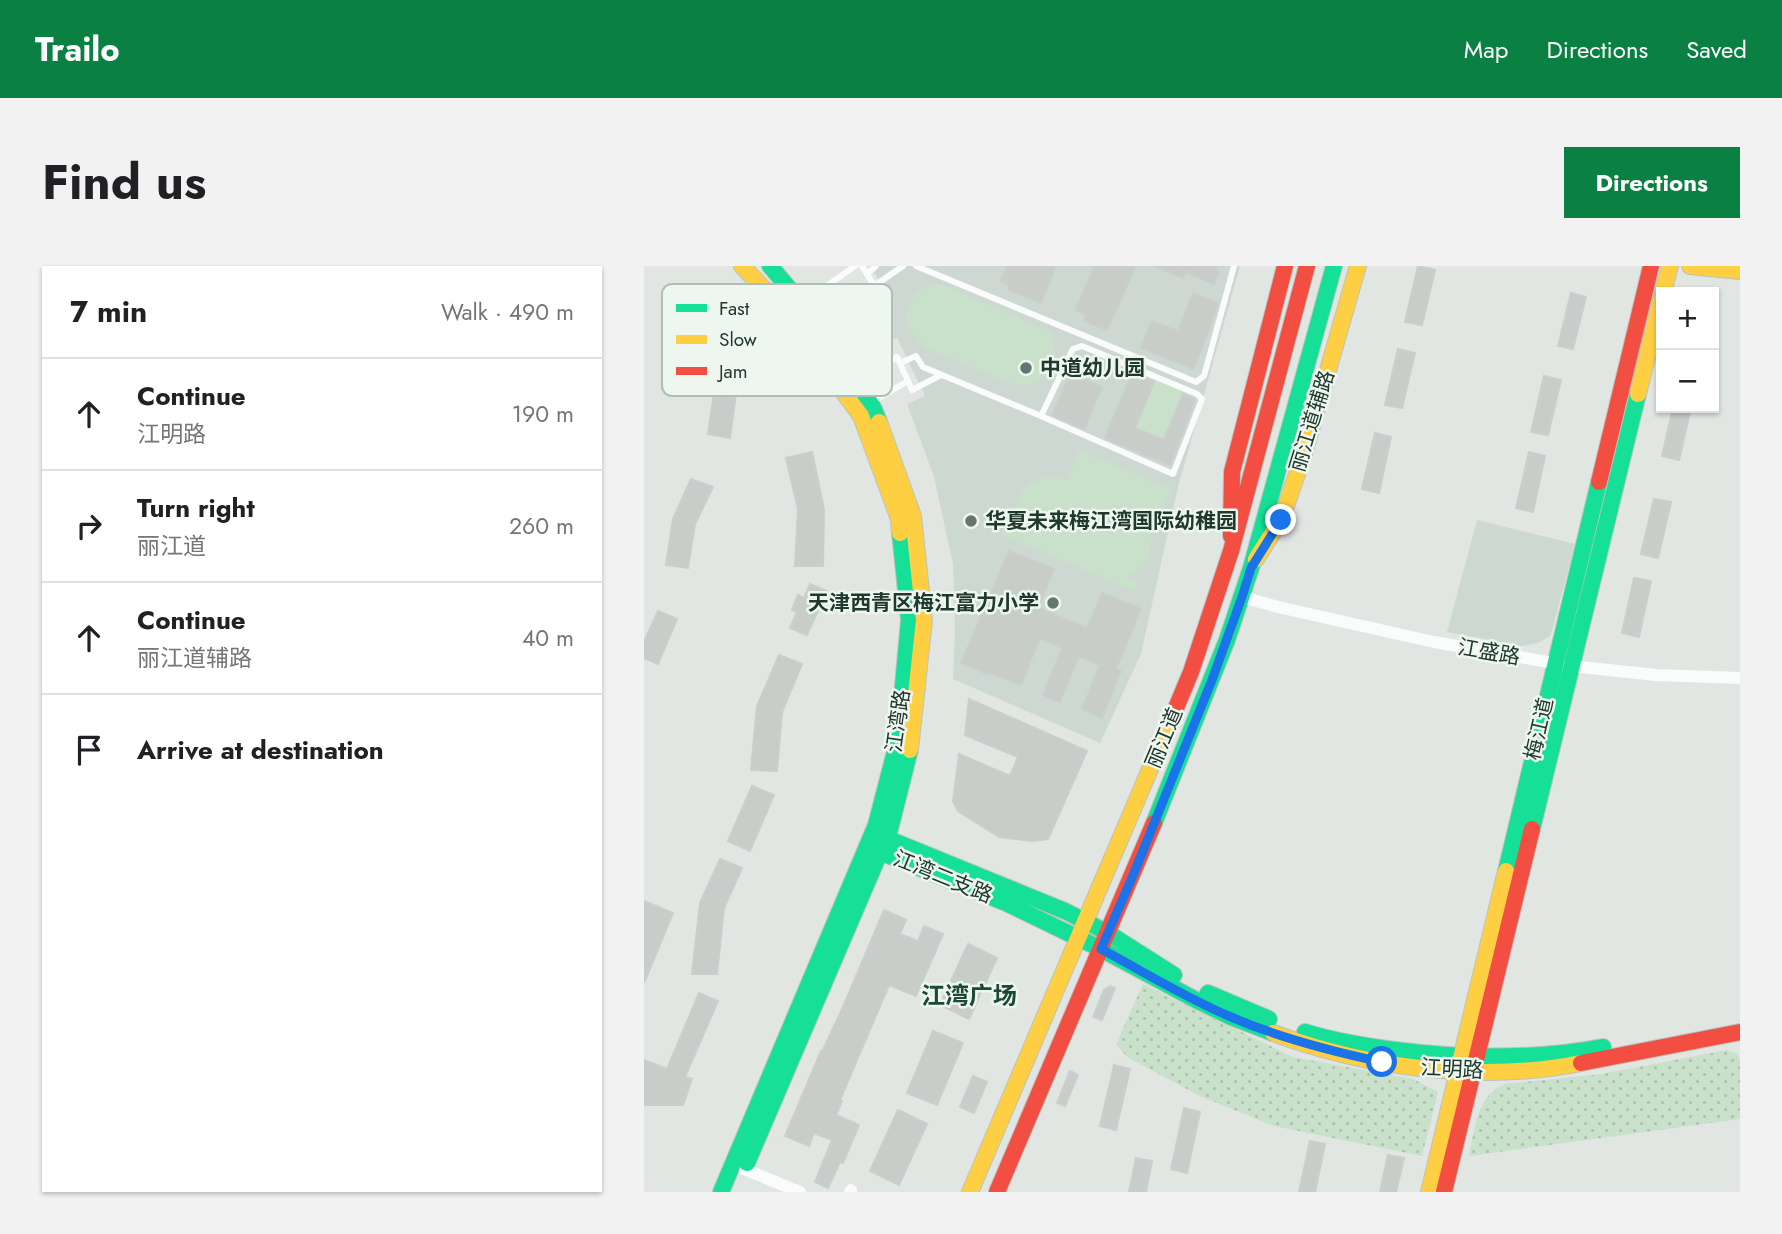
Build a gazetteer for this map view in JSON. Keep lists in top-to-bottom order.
{
  "streets": {
    "main road": [
      "丽江道辅路",
      "江湾路",
      "梅江道",
      "丽江道",
      "江湾二支路",
      "江明路"
    ],
    "street": ["江盛路"]
  },
  "crossings": [
    ["丽江道辅路", "丽江道"],
    ["江盛路", "梅江道"],
    ["江盛路", "丽江道"],
    ["江湾路", "江湾二支路"],
    ["梅江道", "江明路"],
    ["丽江道", "江湾二支路"],
    ["丽江道", "江明路"],
    ["江湾二支路", "江明路"]
  ],
  "districts": ["江湾广场"],
  "places": ["中道幼儿园", "华夏未来梅江湾国际幼稚园", "天津西青区梅江富力小学"],
  "legend": ["Fast", "Slow", "Jam"],
  "page": {
    "header": "Trailo",
    "nav": ["Map", "Directions", "Saved"],
    "title": "Find us",
    "buttons": "Directions",
    "heading": ["7 min", "Walk · 490 m"],
    "map_buttons": ["+", "−"],
    "list": [
      ["Continue", "江明路", "190 m"],
      ["Turn right", "丽江道", "260 m"],
      ["Continue", "丽江道辅路", "40 m"],
      "Arrive at destination"
    ]
  }
}
